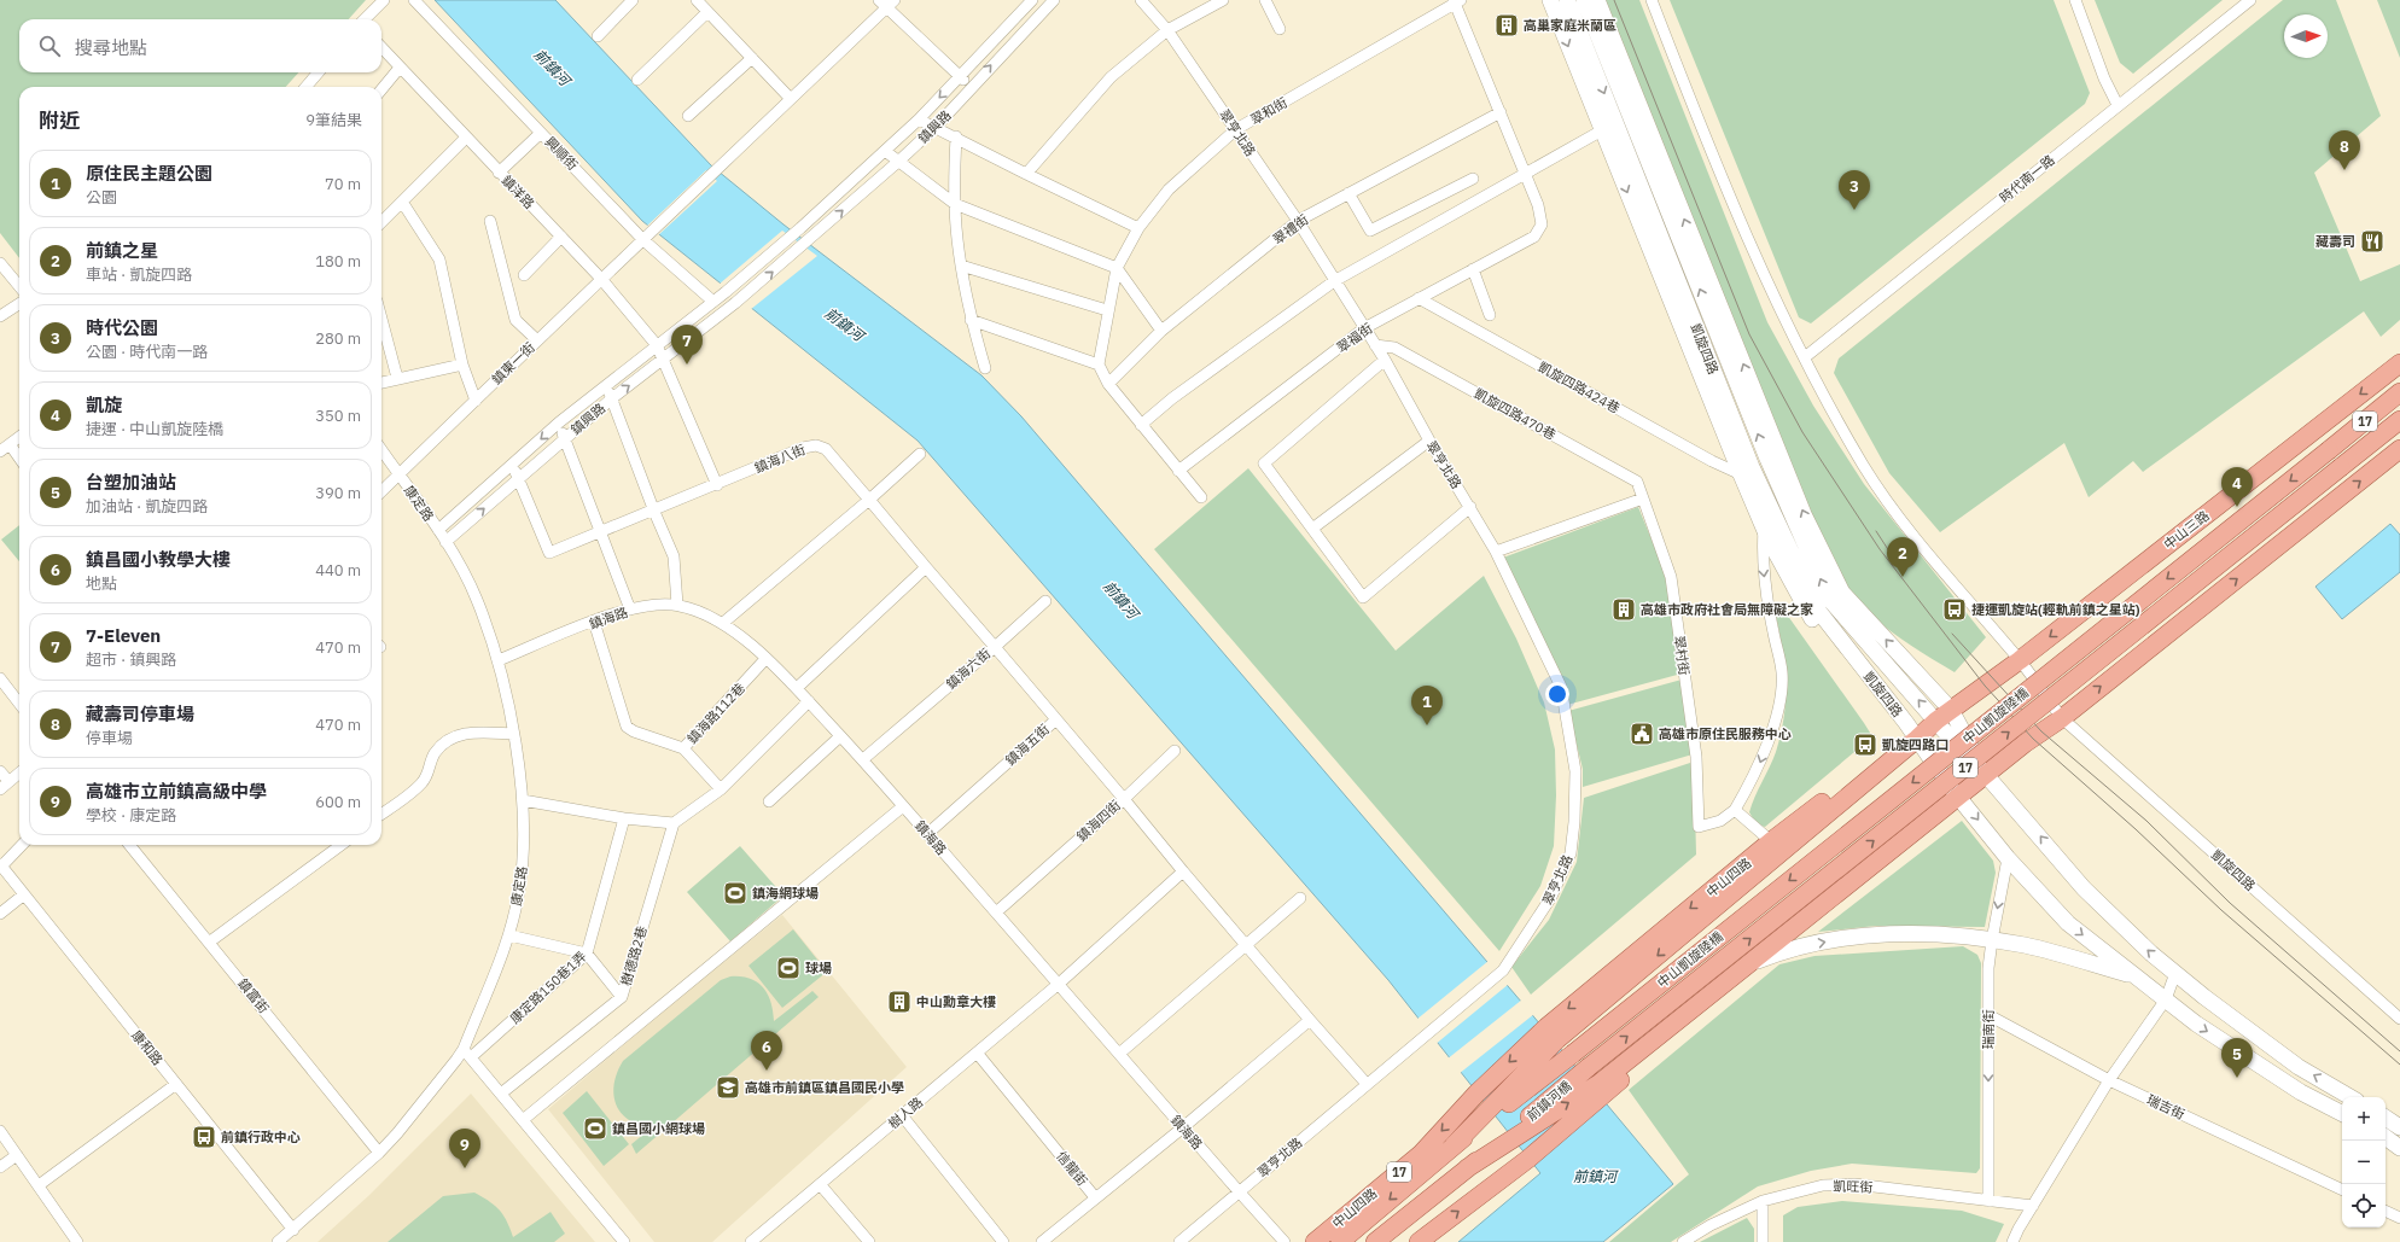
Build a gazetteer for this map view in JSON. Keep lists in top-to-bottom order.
{
  "streets": {
    "main road": [
      "17",
      "中山三路",
      "中山凱旋陸橋",
      "中山四路",
      "前鎮河橋"
    ],
    "street": [
      "翠和街",
      "鎮興路",
      "翠亨北路",
      "興順街",
      "時代南一路",
      "鎮洋路",
      "翠禮街",
      "翠福街",
      "凱旋四路",
      "鎮東一街",
      "凱旋四路424巷",
      "凱旋四路470巷",
      "鎮海八街",
      "康定路",
      "鎮海路",
      "翠村街",
      "鎮海六街",
      "鎮海路112巷",
      "鎮海五街",
      "鎮海四街",
      "樹德路2巷",
      "康定路150巷1弄",
      "鎮富街",
      "瑞南街",
      "康和路",
      "瑞吉街",
      "樹人路",
      "信龍街",
      "凱旺街"
    ]
  },
  "crossings": [
    ["翠和街", "翠亨北路"],
    ["鎮興路", "興順街"],
    ["鎮興路", "鎮洋路"],
    ["鎮興路", "鎮海八街"],
    ["鎮興路", "康定路"],
    ["翠亨北路", "翠禮街"],
    ["翠亨北路", "翠福街"],
    ["翠亨北路", "凱旋四路470巷"],
    ["翠亨北路", "鎮海路"],
    ["興順街", "鎮東一街"],
    ["時代南一路", "凱旋四路"],
    ["鎮洋路", "鎮東一街"],
    ["鎮洋路", "鎮海八街"],
    ["翠福街", "凱旋四路424巷"],
    ["凱旋四路", "凱旋四路424巷"],
    ["凱旋四路", "17"],
    ["凱旋四路", "中山三路"],
    ["凱旋四路", "中山四路"],
    ["鎮東一街", "康定路"],
    ["凱旋四路470巷", "翠村街"],
    ["17", "中山四路"],
    ["17", "前鎮河橋"],
    ["鎮海八街", "鎮海六街"],
    ["康定路", "鎮海路"],
    ["康定路", "鎮富街"],
    ["康定路", "康和路"],
    ["中山三路", "中山四路"],
    ["鎮海路", "鎮海六街"],
    ["鎮海路", "鎮海路112巷"],
    ["鎮海路", "鎮海五街"],
    ["鎮海路", "鎮海四街"],
    ["鎮海路", "樹人路"],
    ["鎮海路", "信龍街"],
    ["鎮海六街", "鎮海五街"],
    ["中山凱旋陸橋", "前鎮河橋"],
    ["鎮海五街", "鎮海四街"],
    ["中山四路", "前鎮河橋"],
    ["瑞南街", "瑞吉街"],
    ["瑞南街", "凱旺街"],
    ["樹人路", "信龍街"]
  ],
  "one_way": ["瑞南街"],
  "water": ["前鎮河"],
  "places": {
    "building": ["高巢家庭米蘭區", "高雄市政府社會局無障礙之家", "中山勳章大樓"],
    "restaurant": ["藏壽司"],
    "bus stop": ["捷運凱旋站(輕軌前鎮之星站)", "凱旋四路口", "前鎮行政中心"],
    "public building": ["高雄市原住民服務中心"],
    "sports": ["鎮海網球場", "球場", "鎮昌國小網球場"],
    "school or university": ["高雄市前鎮區鎮昌國民小學"]
  },
  "north": "right",
  "page": {
    "search": "搜尋地點",
    "heading": ["附近", "9筆結果"],
    "pins": [
      "8",
      "3",
      "7",
      "4",
      "2",
      "1",
      "6",
      "5",
      "9"
    ],
    "list": [
      {
        "mark": "1",
        "name": "原住民主題公園",
        "note": "公園",
        "value": "70 m"
      },
      {
        "mark": "2",
        "name": "前鎮之星",
        "note": "車站 · 凱旋四路",
        "value": "180 m"
      },
      {
        "mark": "3",
        "name": "時代公園",
        "note": "公園 · 時代南一路",
        "value": "280 m"
      },
      {
        "mark": "4",
        "name": "凱旋",
        "note": "捷運 · 中山凱旋陸橋",
        "value": "350 m"
      },
      {
        "mark": "5",
        "name": "台塑加油站",
        "note": "加油站 · 凱旋四路",
        "value": "390 m"
      },
      {
        "mark": "6",
        "name": "鎮昌國小教學大樓",
        "note": "地點",
        "value": "440 m"
      },
      {
        "mark": "7",
        "name": "7-Eleven",
        "note": "超市 · 鎮興路",
        "value": "470 m"
      },
      {
        "mark": "8",
        "name": "藏壽司停車場",
        "note": "停車場",
        "value": "470 m"
      },
      {
        "mark": "9",
        "name": "高雄市立前鎮高級中學",
        "note": "學校 · 康定路",
        "value": "600 m"
      }
    ],
    "map_buttons": ["+", "−"]
  }
}
